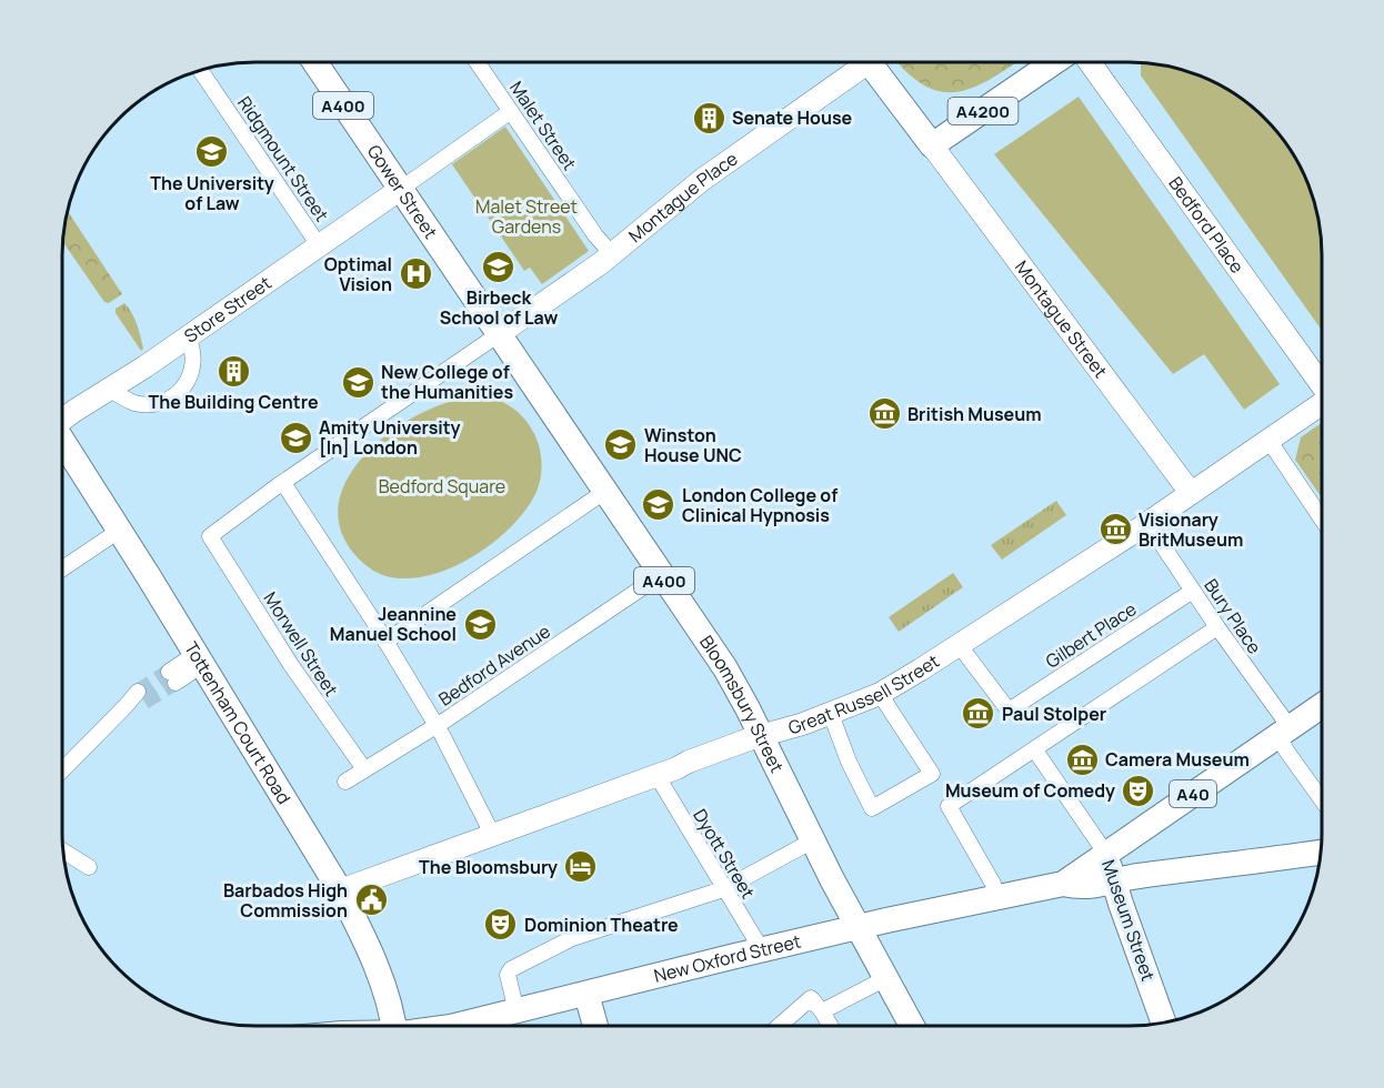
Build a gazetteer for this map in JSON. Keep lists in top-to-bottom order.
{
  "streets": {
    "main road": [
      "A400",
      "A4200",
      "Gower Street",
      "Bloomsbury Street",
      "Tottenham Court Road",
      "A40",
      "Museum Street",
      "New Oxford Street"
    ],
    "street": [
      "Malet Street",
      "Ridgmount Street",
      "Montague Place",
      "Bedford Place",
      "Store Street",
      "Montague Street",
      "Bury Place",
      "Gilbert Place",
      "Morwell Street",
      "Bedford Avenue",
      "Great Russell Street",
      "Dyott Street"
    ]
  },
  "crossings": [
    ["A400", "Gower Street"],
    ["A400", "Montague Place"],
    ["A400", "Bloomsbury Street"],
    ["A400", "New Oxford Street"],
    ["A4200", "Montague Street"],
    ["Malet Street", "Montague Place"],
    ["Ridgmount Street", "Store Street"],
    ["Gower Street", "Montague Place"],
    ["Gower Street", "Store Street"],
    ["Montague Street", "Great Russell Street"],
    ["Bury Place", "Gilbert Place"],
    ["Bury Place", "Great Russell Street"],
    ["Bury Place", "A40"],
    ["Gilbert Place", "Great Russell Street"],
    ["Morwell Street", "Bedford Avenue"],
    ["Bedford Avenue", "Bloomsbury Street"],
    ["Great Russell Street", "Bloomsbury Street"],
    ["Great Russell Street", "Tottenham Court Road"],
    ["Great Russell Street", "Dyott Street"],
    ["Bloomsbury Street", "New Oxford Street"],
    ["A40", "Museum Street"],
    ["A40", "New Oxford Street"],
    ["Dyott Street", "New Oxford Street"]
  ],
  "parks": ["Malet Street Gardens", "Bedford Square"],
  "places": {
    "building": ["Senate House", "The Building Centre"],
    "school or university": [
      "The University of Law",
      "Birbeck School of Law",
      "New College of the Humanities",
      "Amity University [In] London",
      "Winston House UNC",
      "London College of Clinical Hypnosis",
      "Jeannine Manuel School"
    ],
    "hospital": ["Optimal Vision"],
    "museum": [
      "British Museum",
      "Visionary BritMuseum",
      "Paul Stolper",
      "Camera Museum"
    ],
    "theatre": ["Museum of Comedy", "Dominion Theatre"],
    "hotel": ["The Bloomsbury"],
    "public building": ["Barbados High Commission"]
  }
}
